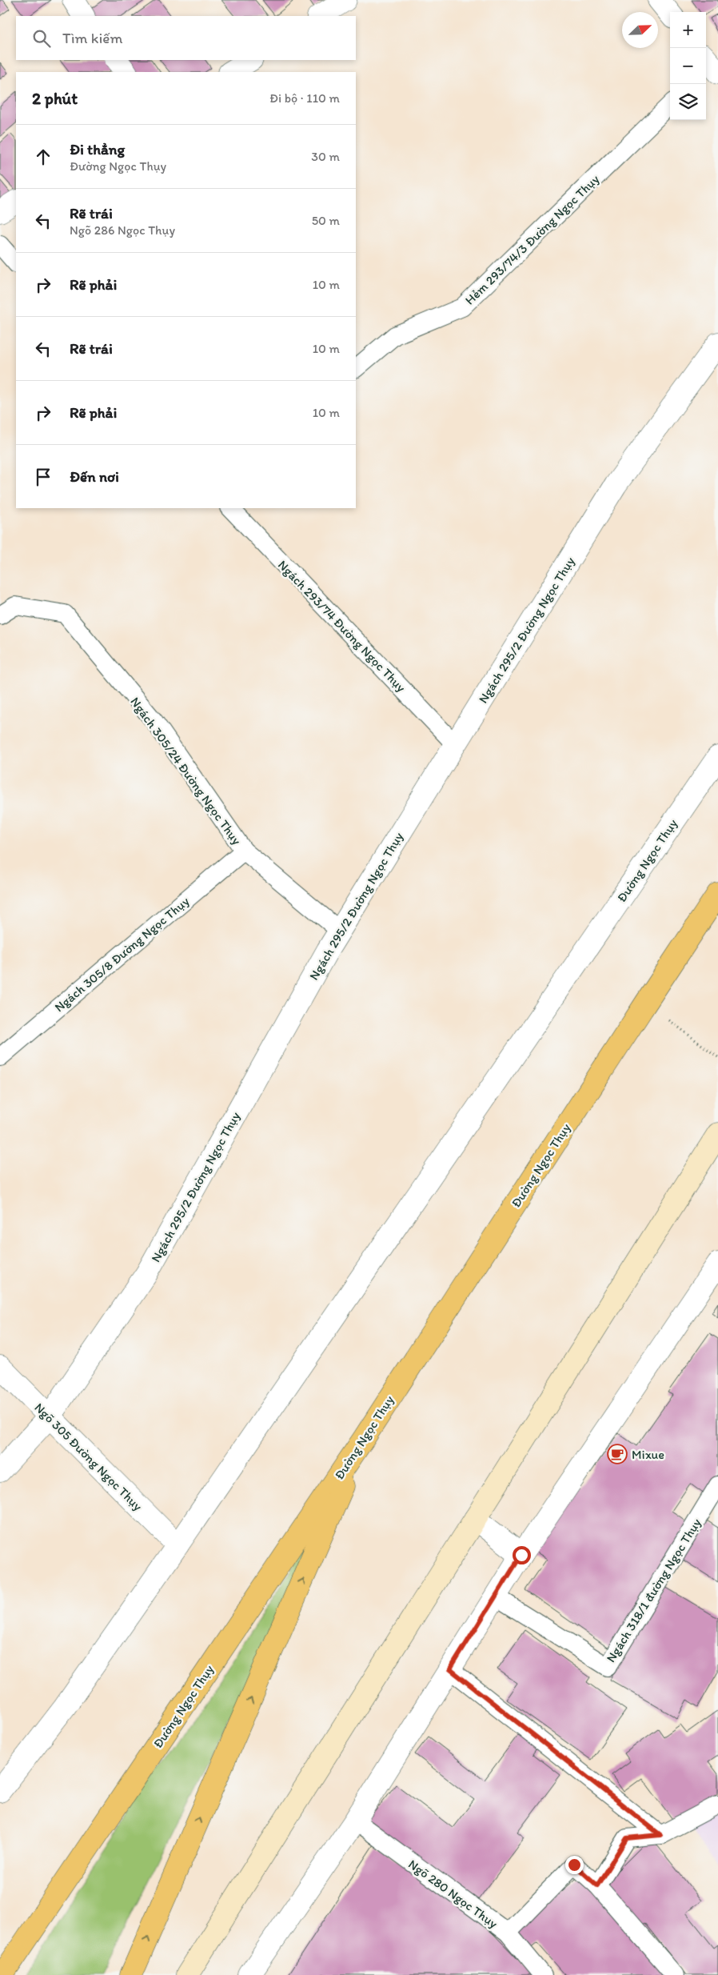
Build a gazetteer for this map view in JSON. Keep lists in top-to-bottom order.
{
  "streets": {
    "main road": ["Đường Ngọc Thụy"],
    "street": ["Ngách 295/2 Đường Ngọc Thụy", "Ngõ 305 Đường Ngọc Thụy"],
    "lane": [
      "Hẻm 293/74/3 Đường Ngọc Thụy",
      "Ngách 293/74 Đường Ngọc Thụy",
      "Ngách 305/24 Đường Ngọc Thụy",
      "Ngách 305/8 Đường Ngọc Thụy",
      "Ngách 318/1 đường Ngọc Thụy",
      "Ngõ 280 Ngọc Thụy"
    ]
  },
  "crossings": [
    ["Ngách 293/74 Đường Ngọc Thụy", "Ngách 295/2 Đường Ngọc Thụy"],
    ["Ngách 295/2 Đường Ngọc Thụy", "Ngách 305/24 Đường Ngọc Thụy"],
    ["Ngách 295/2 Đường Ngọc Thụy", "Ngõ 305 Đường Ngọc Thụy"],
    ["Ngách 305/24 Đường Ngọc Thụy", "Ngách 305/8 Đường Ngọc Thụy"],
    ["Đường Ngọc Thụy", "Ngõ 305 Đường Ngọc Thụy"]
  ],
  "places": {
    "cafe": ["Mixue"]
  },
  "north": "top right",
  "page": {
    "map_buttons": ["+", "−"],
    "search": "Tìm kiếm",
    "heading": ["2 phút", "Đi bộ · 110 m"],
    "list": [
      ["Đi thẳng", "Đường Ngọc Thụy", "30 m"],
      ["Rẽ trái", "Ngõ 286 Ngọc Thụy", "50 m"],
      ["Rẽ phải", "10 m"],
      ["Rẽ trái", "10 m"],
      ["Rẽ phải", "10 m"],
      "Đến nơi"
    ]
  }
}
